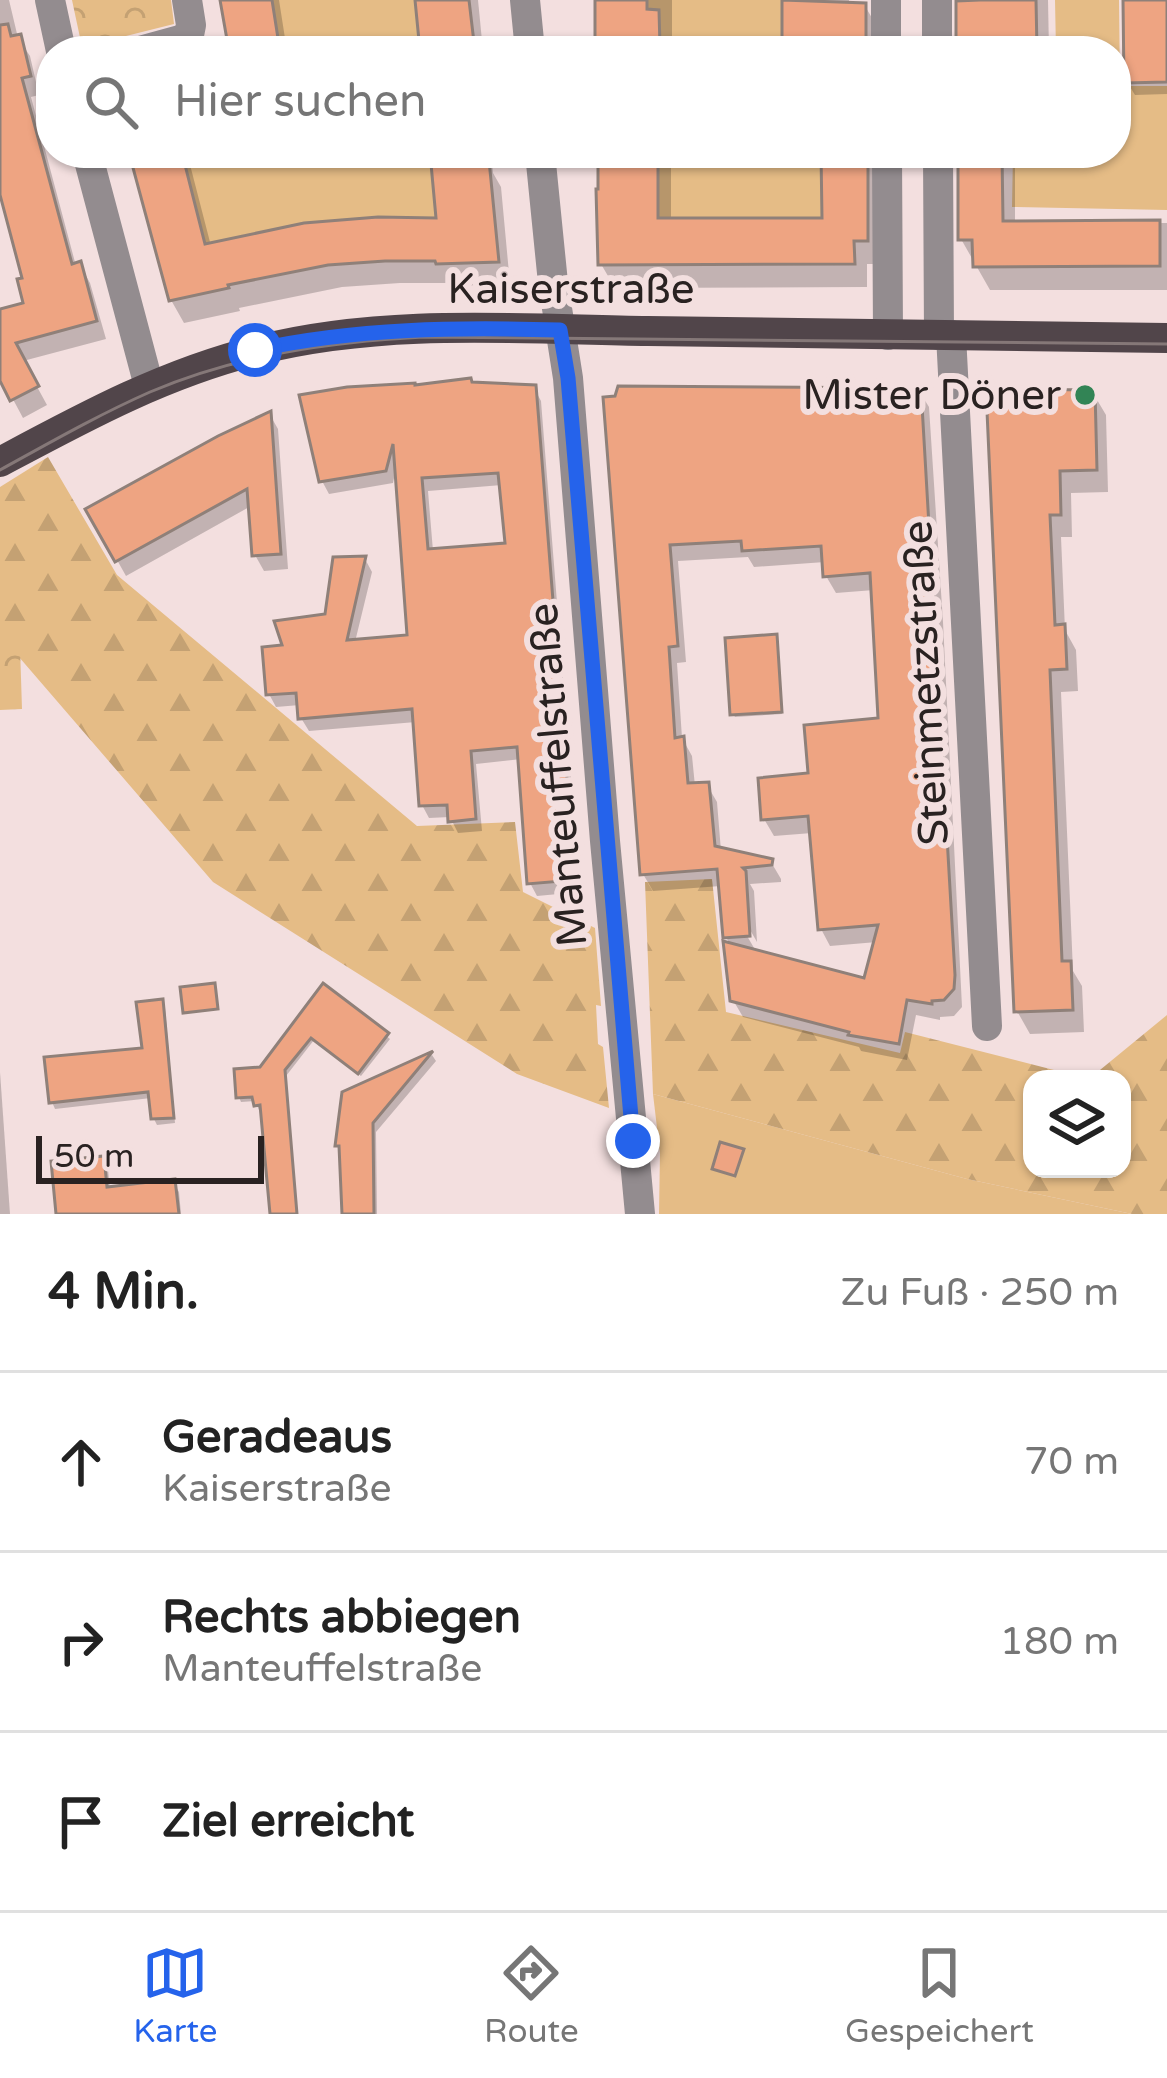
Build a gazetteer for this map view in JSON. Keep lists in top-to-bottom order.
{
  "streets": {
    "main road": ["Kaiserstraße"],
    "street": ["Steinmetzstraße", "Manteuffelstraße"]
  },
  "crossings": [
    ["Kaiserstraße", "Steinmetzstraße"],
    ["Kaiserstraße", "Manteuffelstraße"]
  ],
  "places": ["Mister Döner"],
  "scale_bar": "50 m",
  "page": {
    "search": "Hier suchen",
    "scale": "50 m",
    "heading": ["4 Min.", "Zu Fuß · 250 m"],
    "list": [
      ["Geradeaus", "Kaiserstraße", "70 m"],
      ["Rechts abbiegen", "Manteuffelstraße", "180 m"],
      "Ziel erreicht"
    ],
    "nav": ["Karte", "Route", "Gespeichert"]
  }
}
